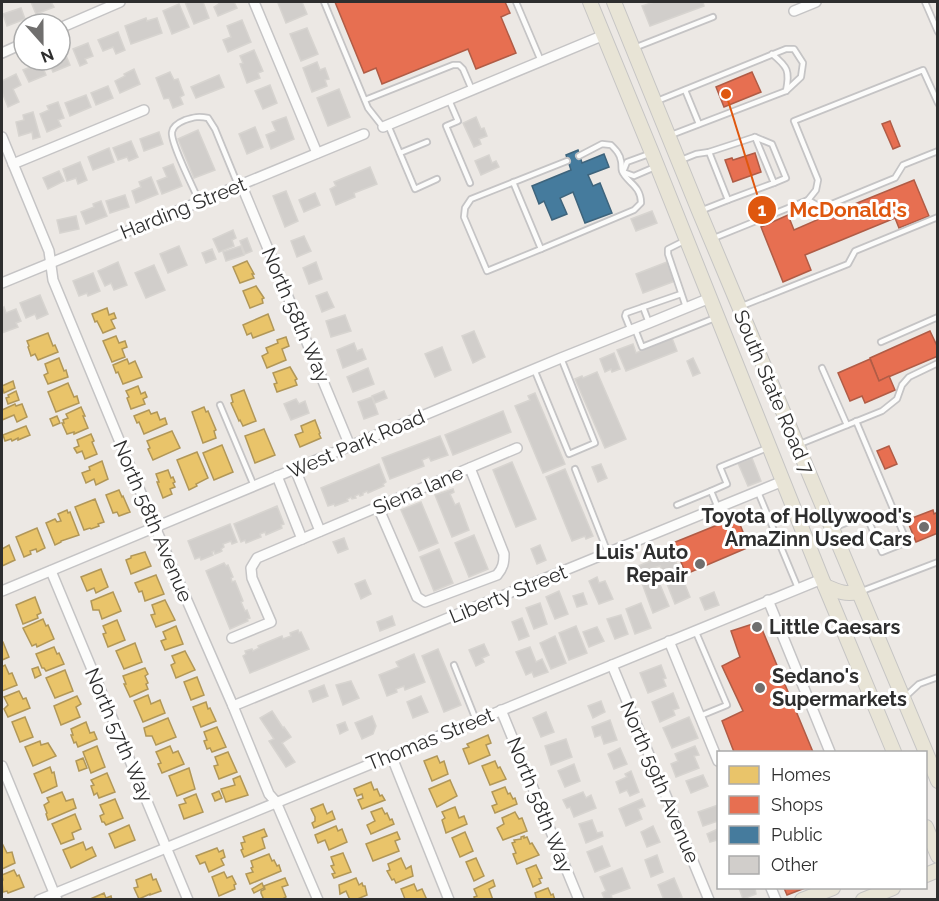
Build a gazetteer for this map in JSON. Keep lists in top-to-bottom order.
{
  "streets": {
    "main road": ["South State Road 7"],
    "street": [
      "Harding Street",
      "North 58th Way",
      "West Park Road",
      "Siena lane",
      "North 58th Avenue",
      "Liberty Street",
      "North 57th Way",
      "Thomas Street",
      "North 59th Avenue"
    ]
  },
  "crossings": [
    ["Harding Street", "North 58th Way"],
    ["Harding Street", "North 58th Avenue"],
    ["North 58th Way", "West Park Road"],
    ["North 58th Way", "Thomas Street"],
    ["South State Road 7", "West Park Road"],
    ["South State Road 7", "Liberty Street"],
    ["South State Road 7", "Thomas Street"],
    ["West Park Road", "North 58th Avenue"],
    ["West Park Road", "North 57th Way"],
    ["North 58th Avenue", "Liberty Street"],
    ["North 58th Avenue", "Thomas Street"],
    ["North 57th Way", "Thomas Street"],
    ["Thomas Street", "North 59th Avenue"]
  ],
  "places": [
    "McDonald's",
    "Toyota of Hollywood's AmaZinn Used Cars",
    "Luis' Auto Repair",
    "Little Caesars",
    "Sedano's Supermarkets"
  ],
  "legend": [
    "Homes",
    "Shops",
    "Public",
    "Other"
  ],
  "north": "bottom"
}
